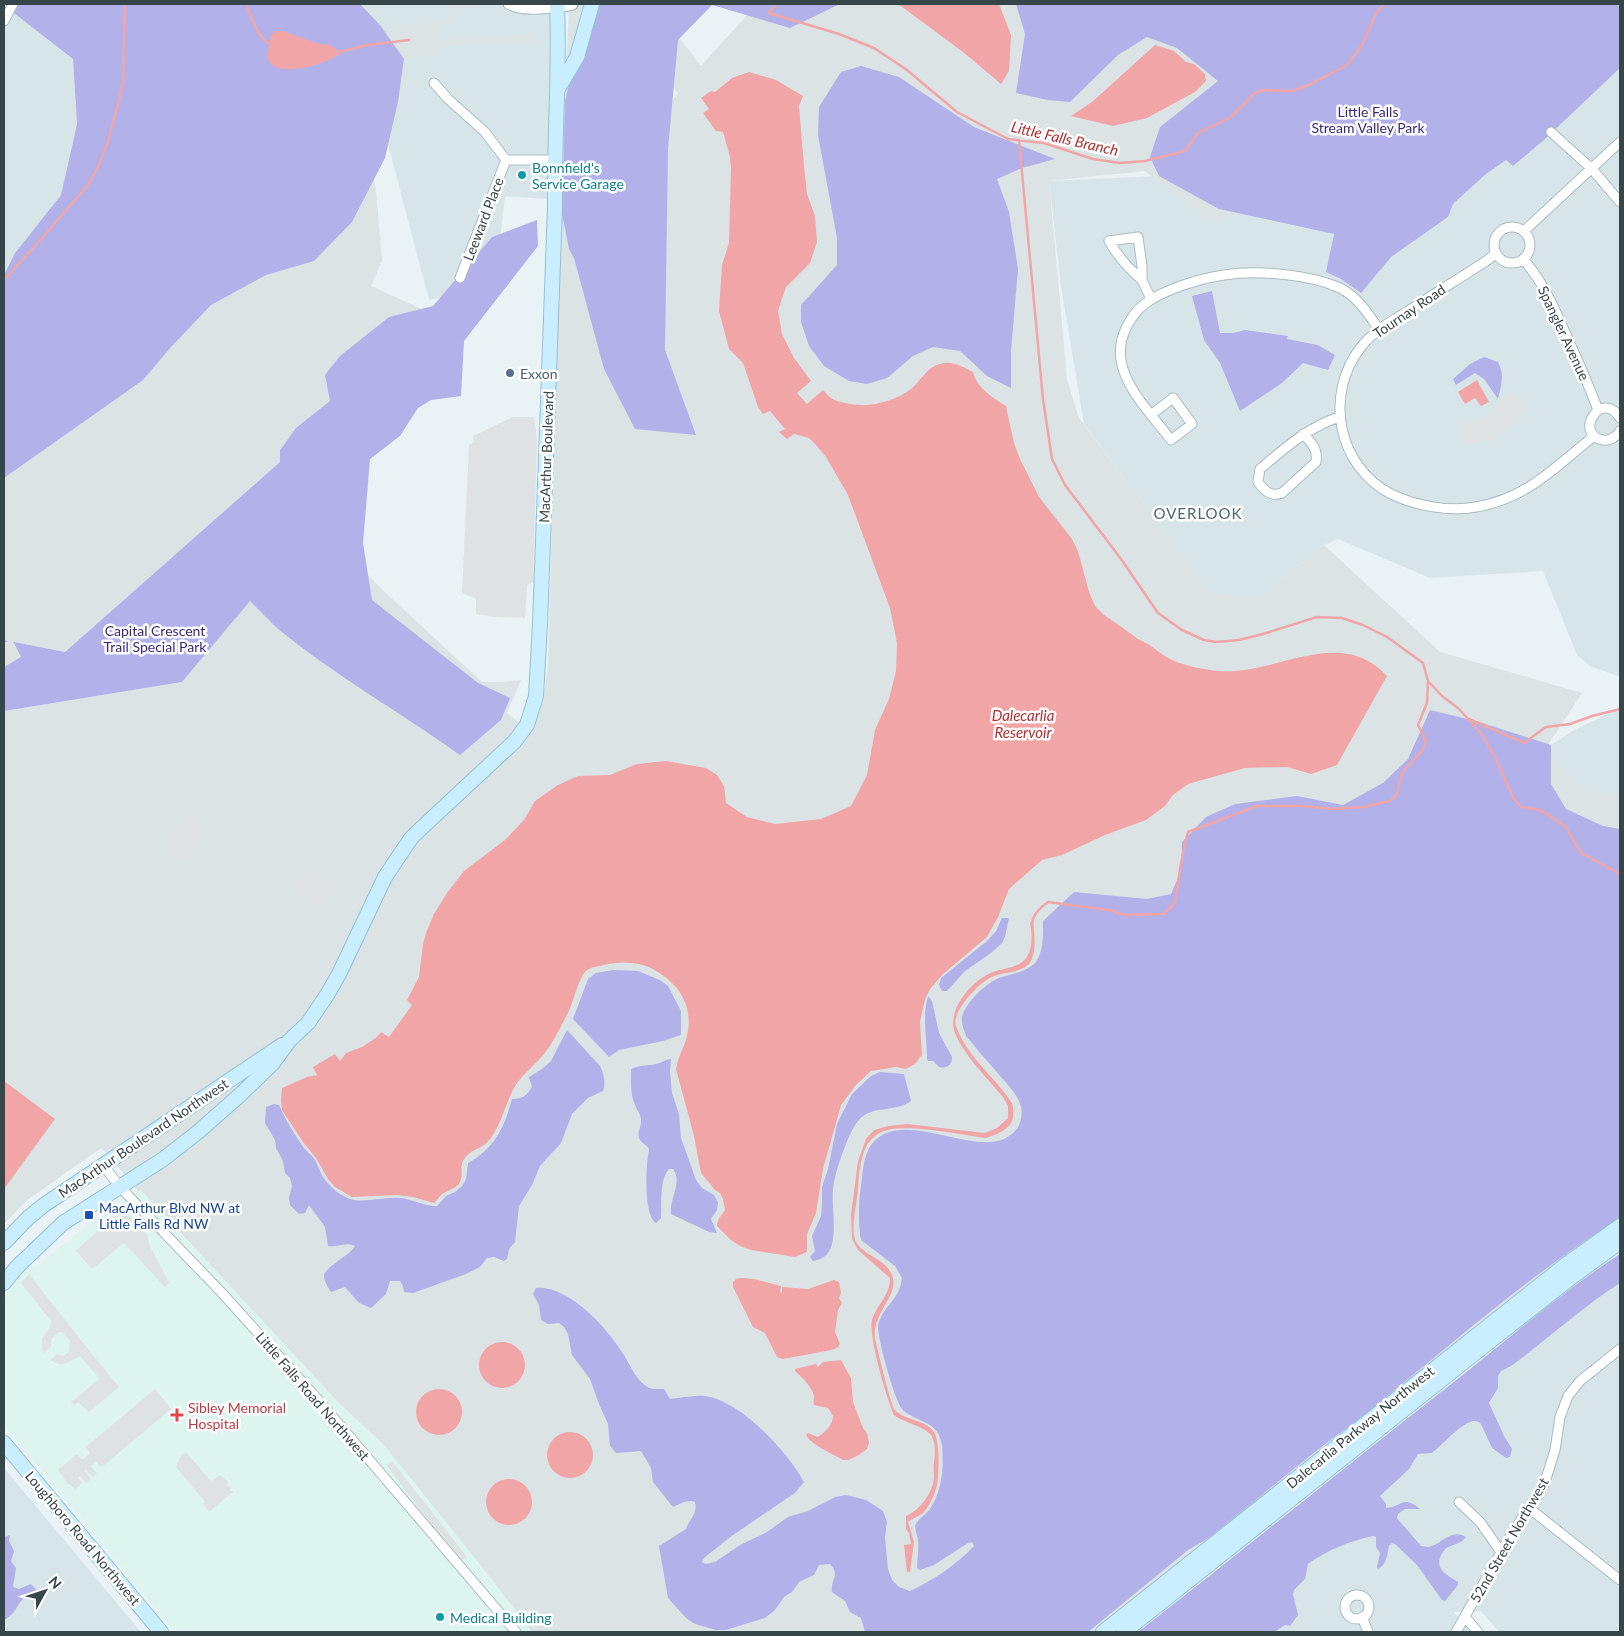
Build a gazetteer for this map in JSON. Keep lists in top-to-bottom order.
{
  "streets": {
    "main road": [
      "MacArthur Boulevard",
      "MacArthur Boulevard Northwest",
      "Dalecarlia Parkway Northwest",
      "Loughboro Road Northwest"
    ],
    "street": [
      "Leeward Place",
      "Tournay Road",
      "Spangler Avenue",
      "Little Falls Road Northwest",
      "52nd Street Northwest"
    ]
  },
  "crossings": [
    ["Tournay Road", "Spangler Avenue"],
    ["MacArthur Boulevard", "MacArthur Boulevard Northwest"],
    ["MacArthur Boulevard Northwest", "Little Falls Road Northwest"]
  ],
  "districts": ["OVERLOOK"],
  "water": ["Little Falls Branch", "Dalecarlia Reservoir"],
  "parks": ["Little Falls Stream Valley Park", "Capital Crescent Trail Special Park"],
  "places": {
    "other": ["Bonnfield's Service Garage", "Exxon", "Medical Building"],
    "transit": ["MacArthur Blvd NW at Little Falls Rd NW"],
    "health": ["Sibley Memorial Hospital"]
  },
  "north": "top right"
}
